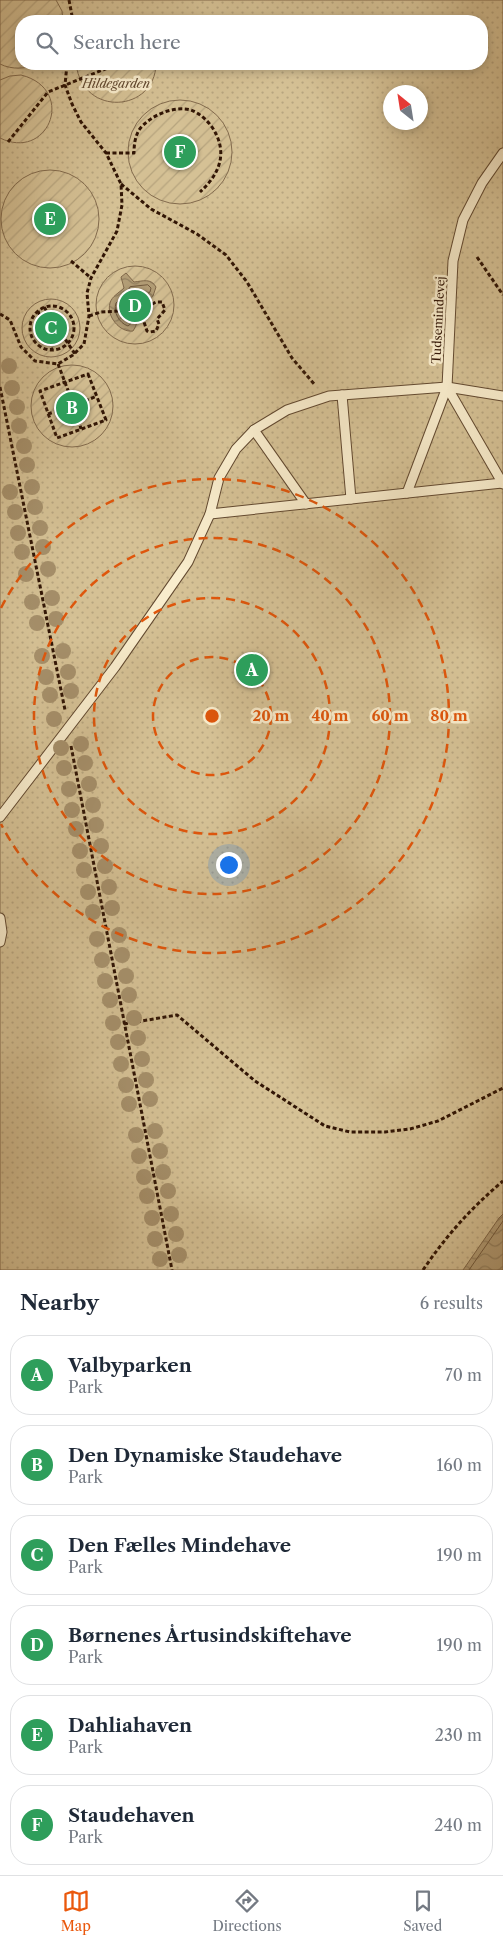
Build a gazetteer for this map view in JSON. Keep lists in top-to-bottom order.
{
  "streets": {
    "lane": ["Tudsemindevej"]
  },
  "parks": ["Hildegarden"],
  "north": "top left",
  "page": {
    "search": "Search here",
    "pins": [
      "F",
      "E",
      "D",
      "C",
      "B",
      "A"
    ],
    "heading": ["Nearby", "6 results"],
    "list": [
      {
        "mark": "A",
        "name": "Valbyparken",
        "note": "Park",
        "value": "70 m"
      },
      {
        "mark": "B",
        "name": "Den Dynamiske Staudehave",
        "note": "Park",
        "value": "160 m"
      },
      {
        "mark": "C",
        "name": "Den Fælles Mindehave",
        "note": "Park",
        "value": "190 m"
      },
      {
        "mark": "D",
        "name": "Børnenes Årtusindskiftehave",
        "note": "Park",
        "value": "190 m"
      },
      {
        "mark": "E",
        "name": "Dahliahaven",
        "note": "Park",
        "value": "230 m"
      },
      {
        "mark": "F",
        "name": "Staudehaven",
        "note": "Park",
        "value": "240 m"
      }
    ],
    "nav": ["Map", "Directions", "Saved"]
  },
  "rings": [
    "20 m",
    "40 m",
    "60 m",
    "80 m"
  ]
}
